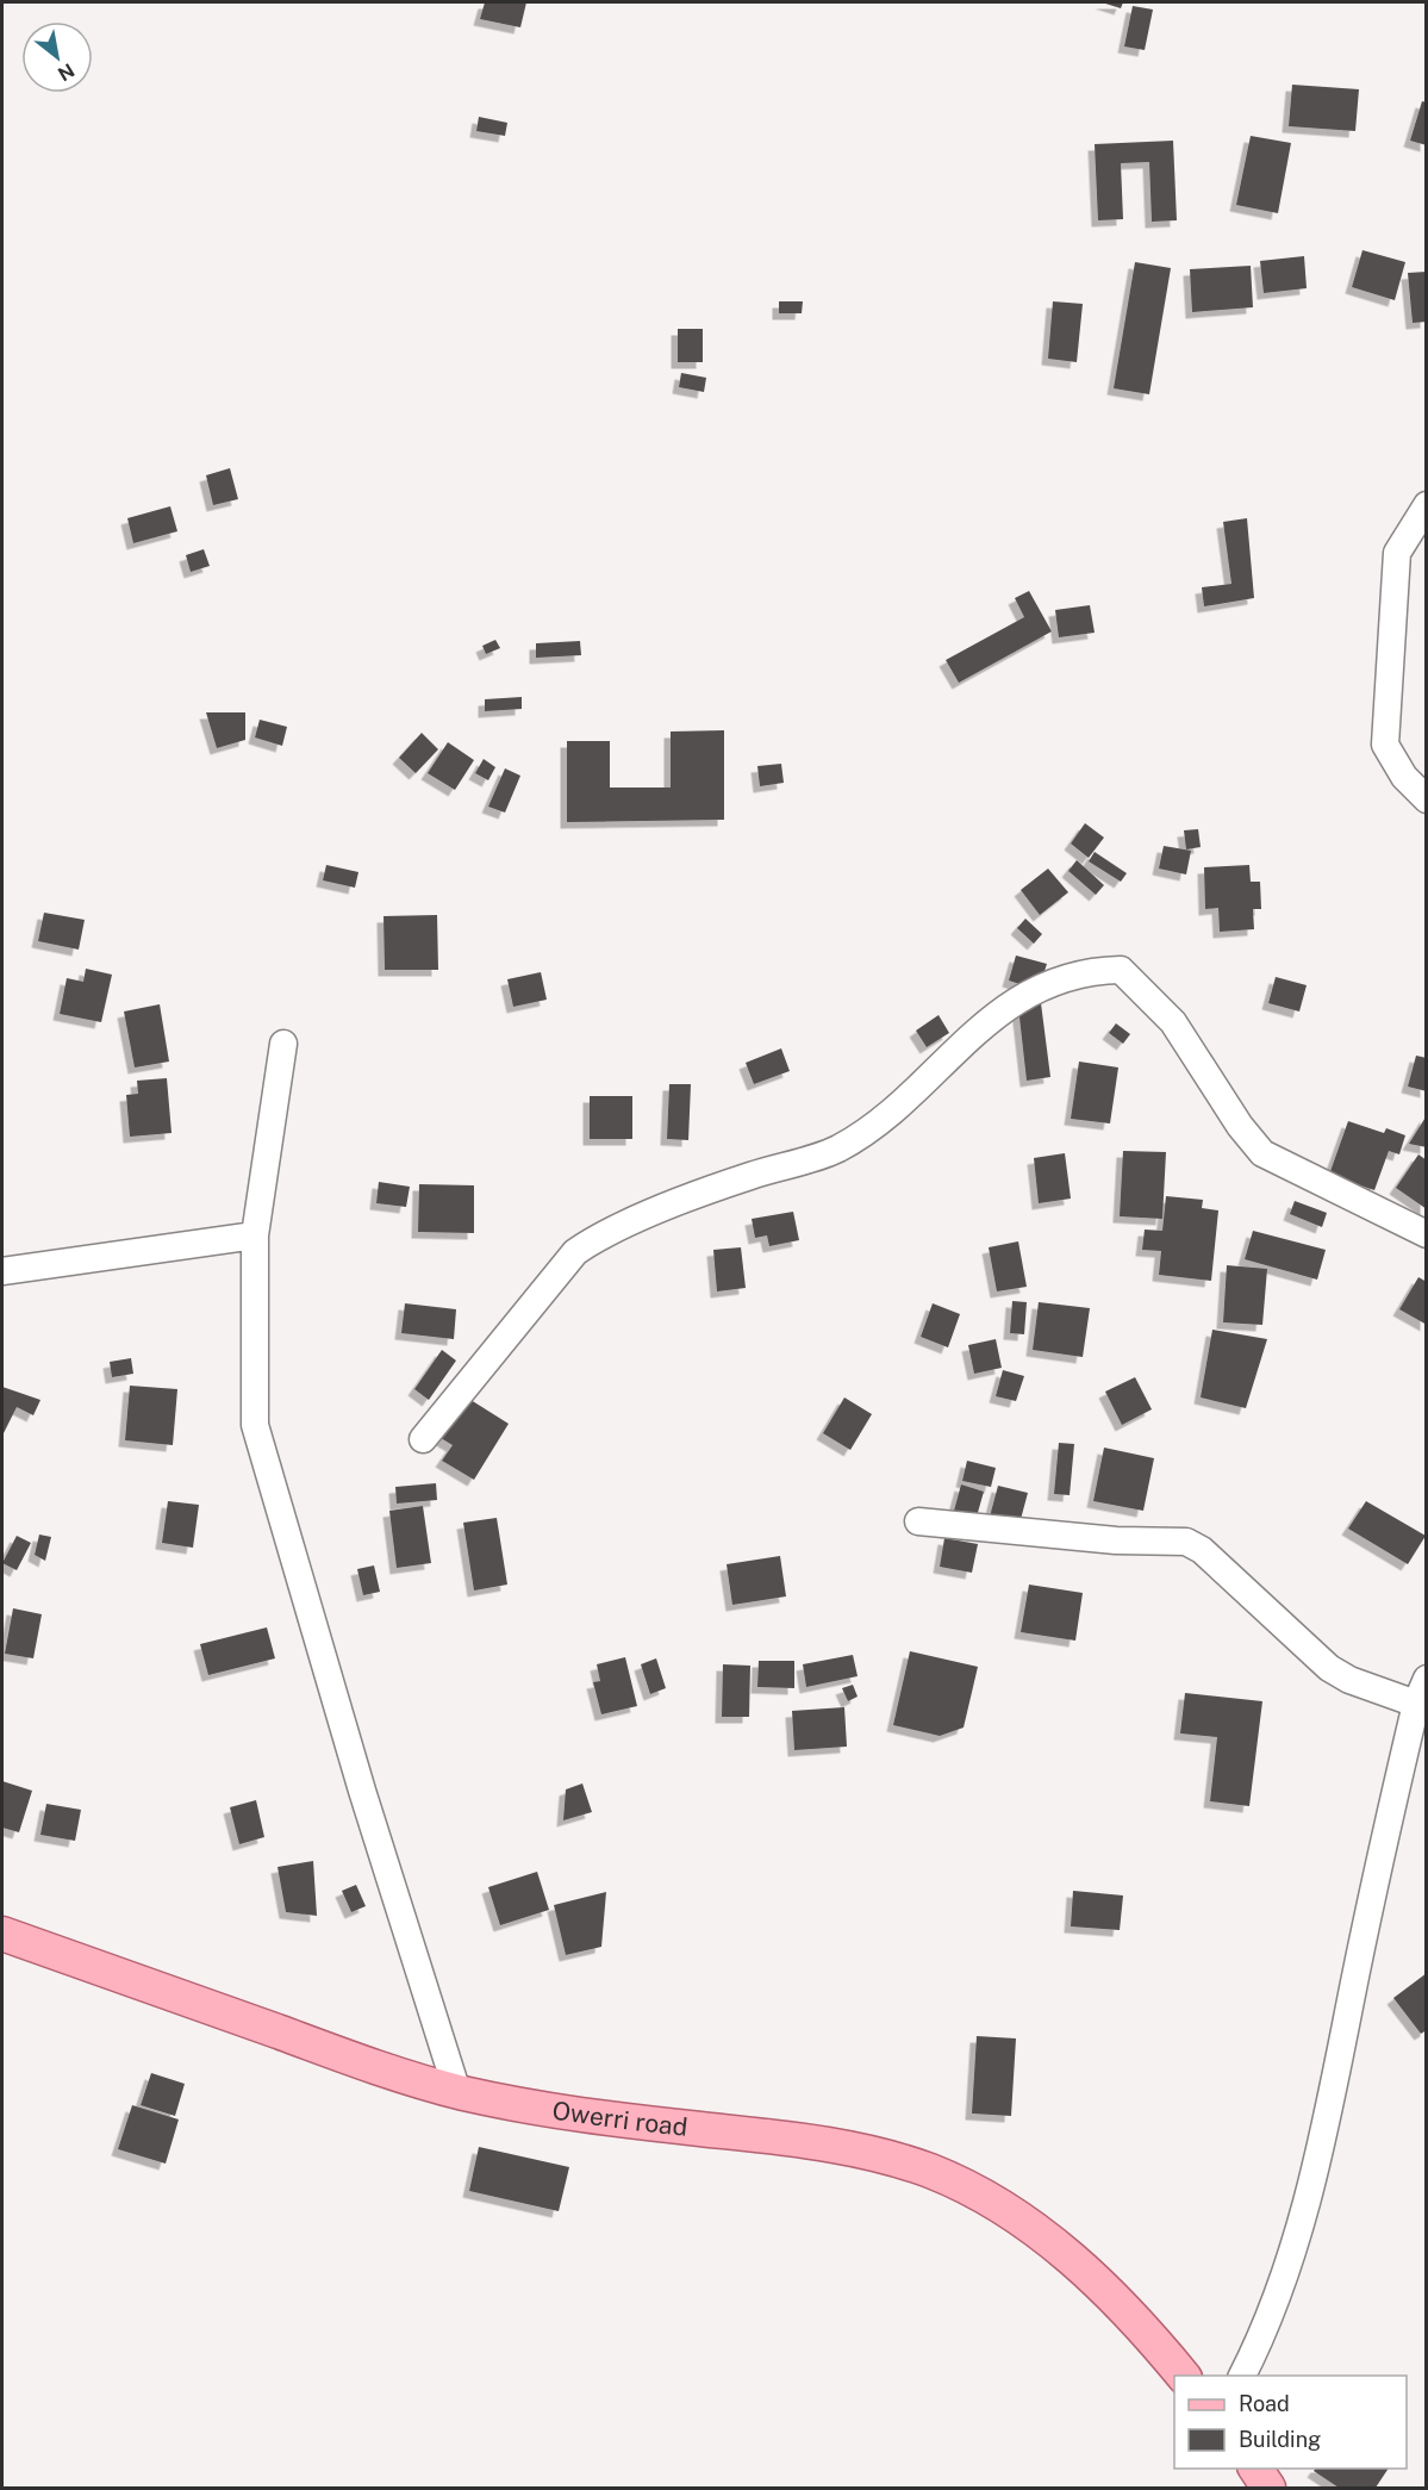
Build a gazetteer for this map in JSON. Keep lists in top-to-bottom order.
{
  "streets": {
    "main road": ["Owerri road"]
  },
  "legend": ["Road", "Building"],
  "north": "bottom right"
}
